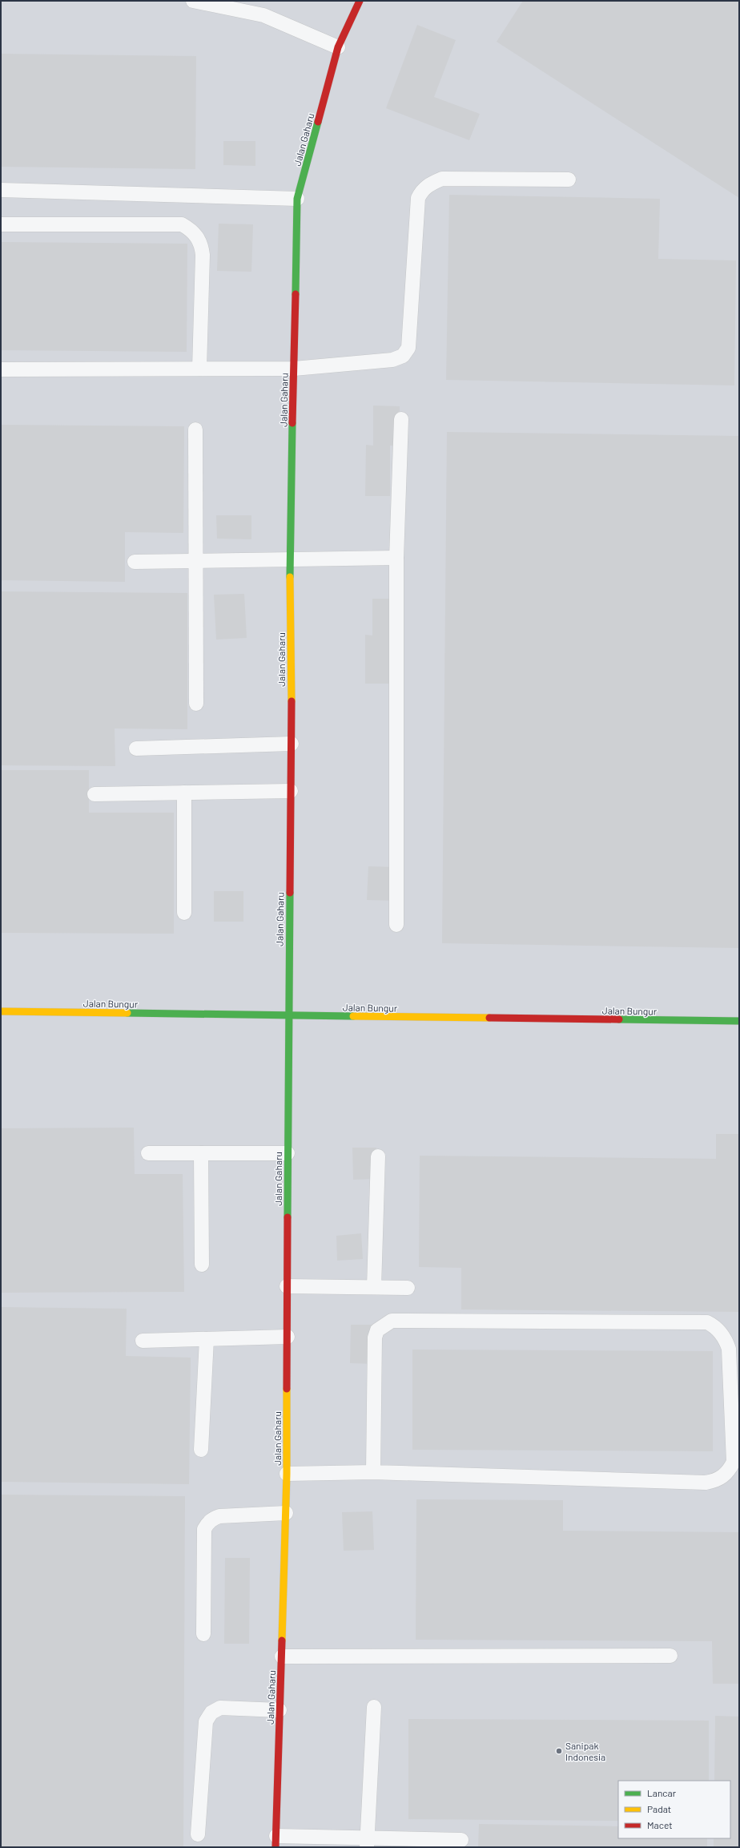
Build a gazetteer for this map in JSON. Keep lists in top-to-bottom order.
{
  "streets": {
    "street": ["Jalan Gaharu", "Jalan Bungur"]
  },
  "crossings": [
    ["Jalan Gaharu", "Jalan Bungur"]
  ],
  "places": ["Sanipak Indonesia"],
  "legend": ["Lancar", "Padat", "Macet"]
}
